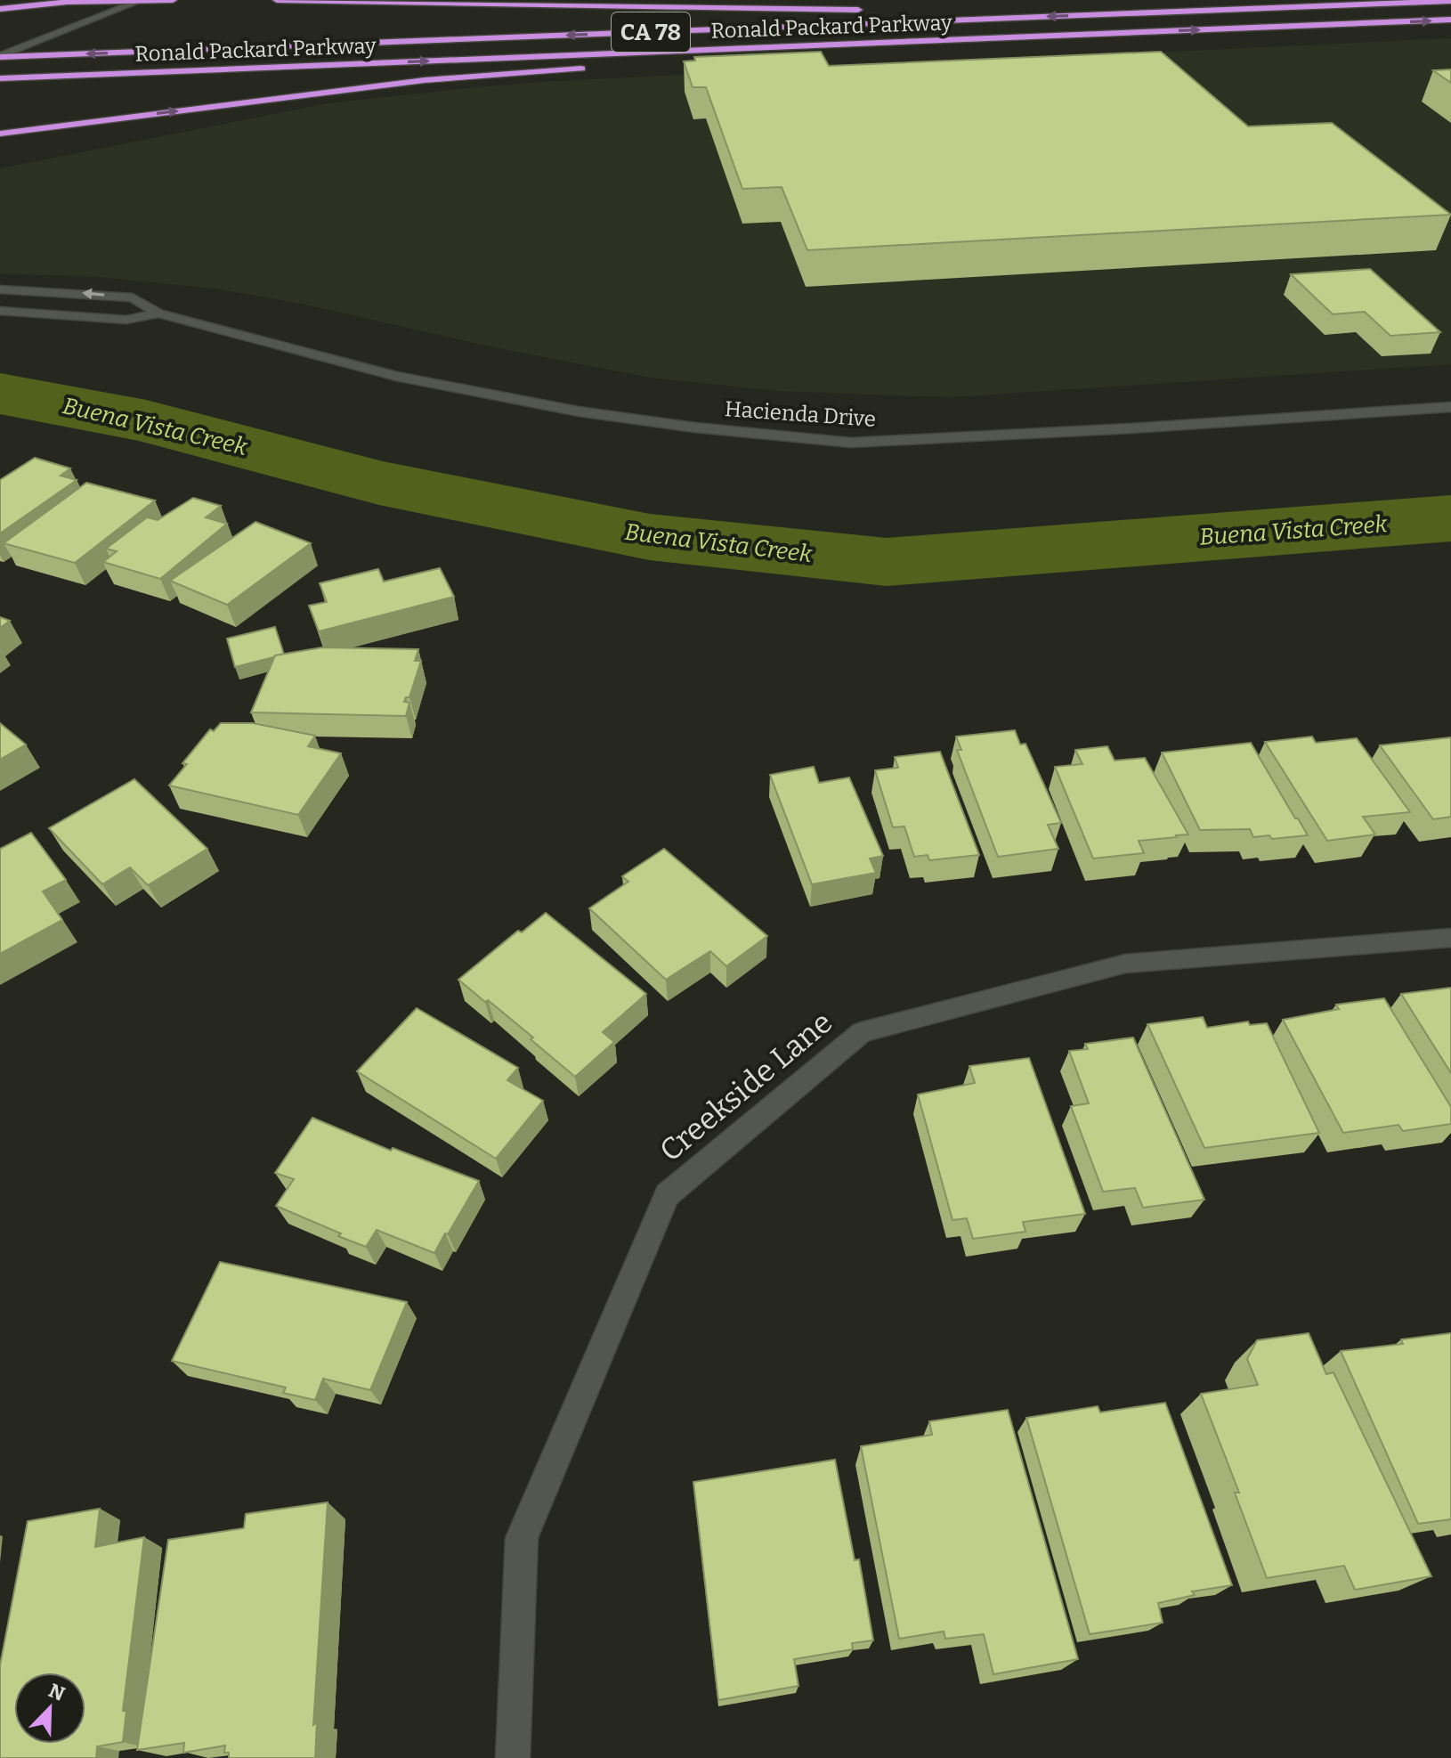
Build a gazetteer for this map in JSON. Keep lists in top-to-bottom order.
{
  "streets": {
    "highway": ["Ronald Packard Parkway", "CA 78"],
    "main road": ["Hacienda Drive", "Creekside Lane"]
  },
  "water": ["Buena Vista Creek"],
  "north": "top right"
}
